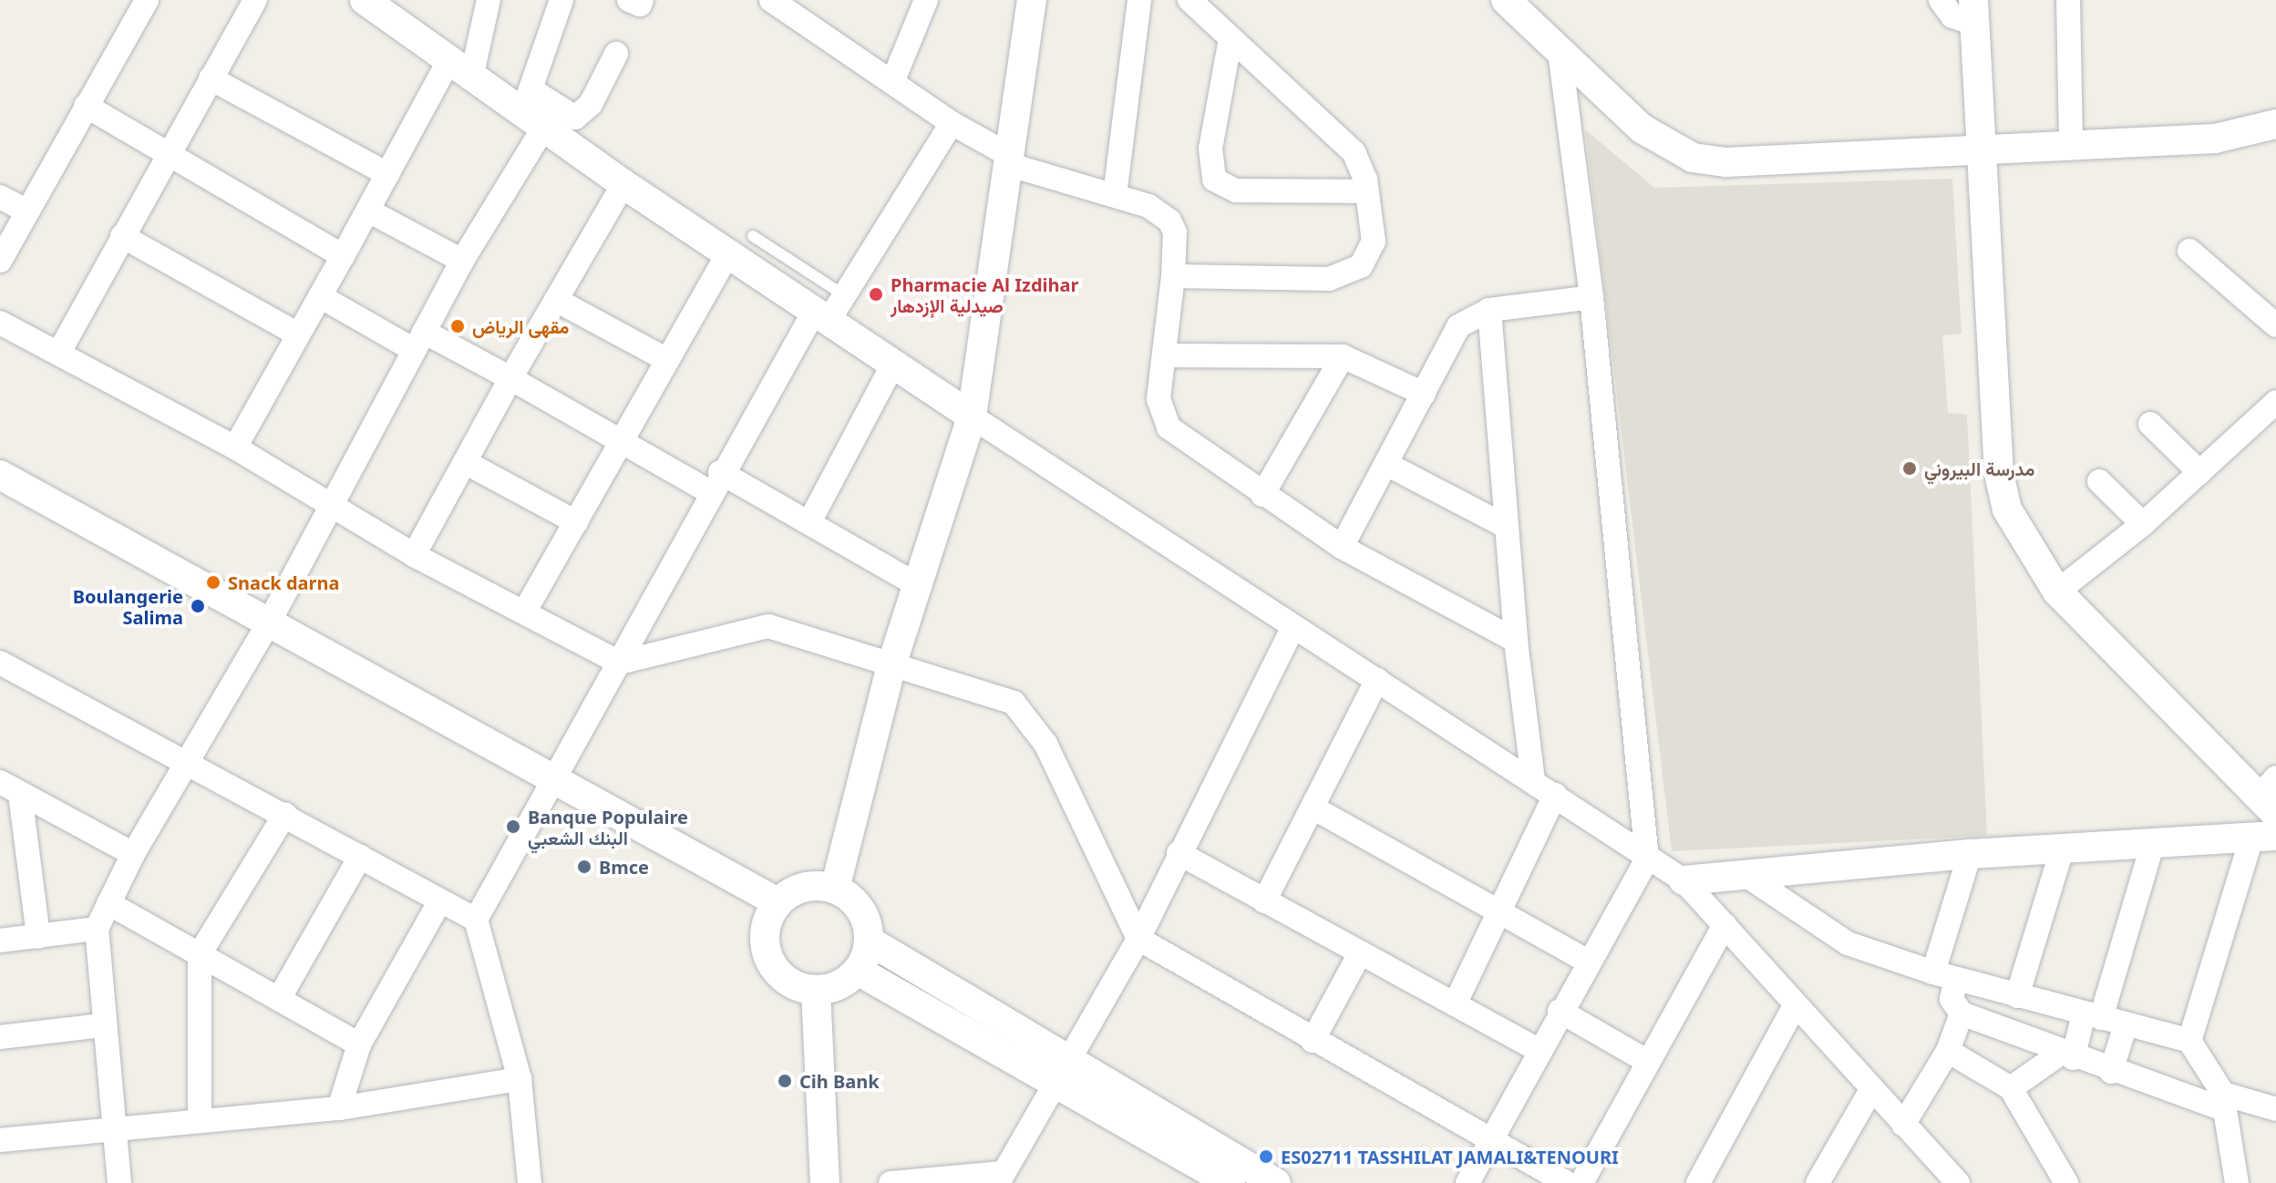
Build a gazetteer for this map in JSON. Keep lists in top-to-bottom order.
{
  "places": [
    "Pharmacie Al Izdihar صيدلية الإزدهار",
    "مقهى الرياض",
    "مدرسة البيروني",
    "Snack darna",
    "Boulangerie Salima",
    "Banque Populaire البنك الشعبي",
    "Bmce",
    "Cih Bank",
    "ES02711 TASSHILAT JAMALI&TENOURI"
  ]
}
